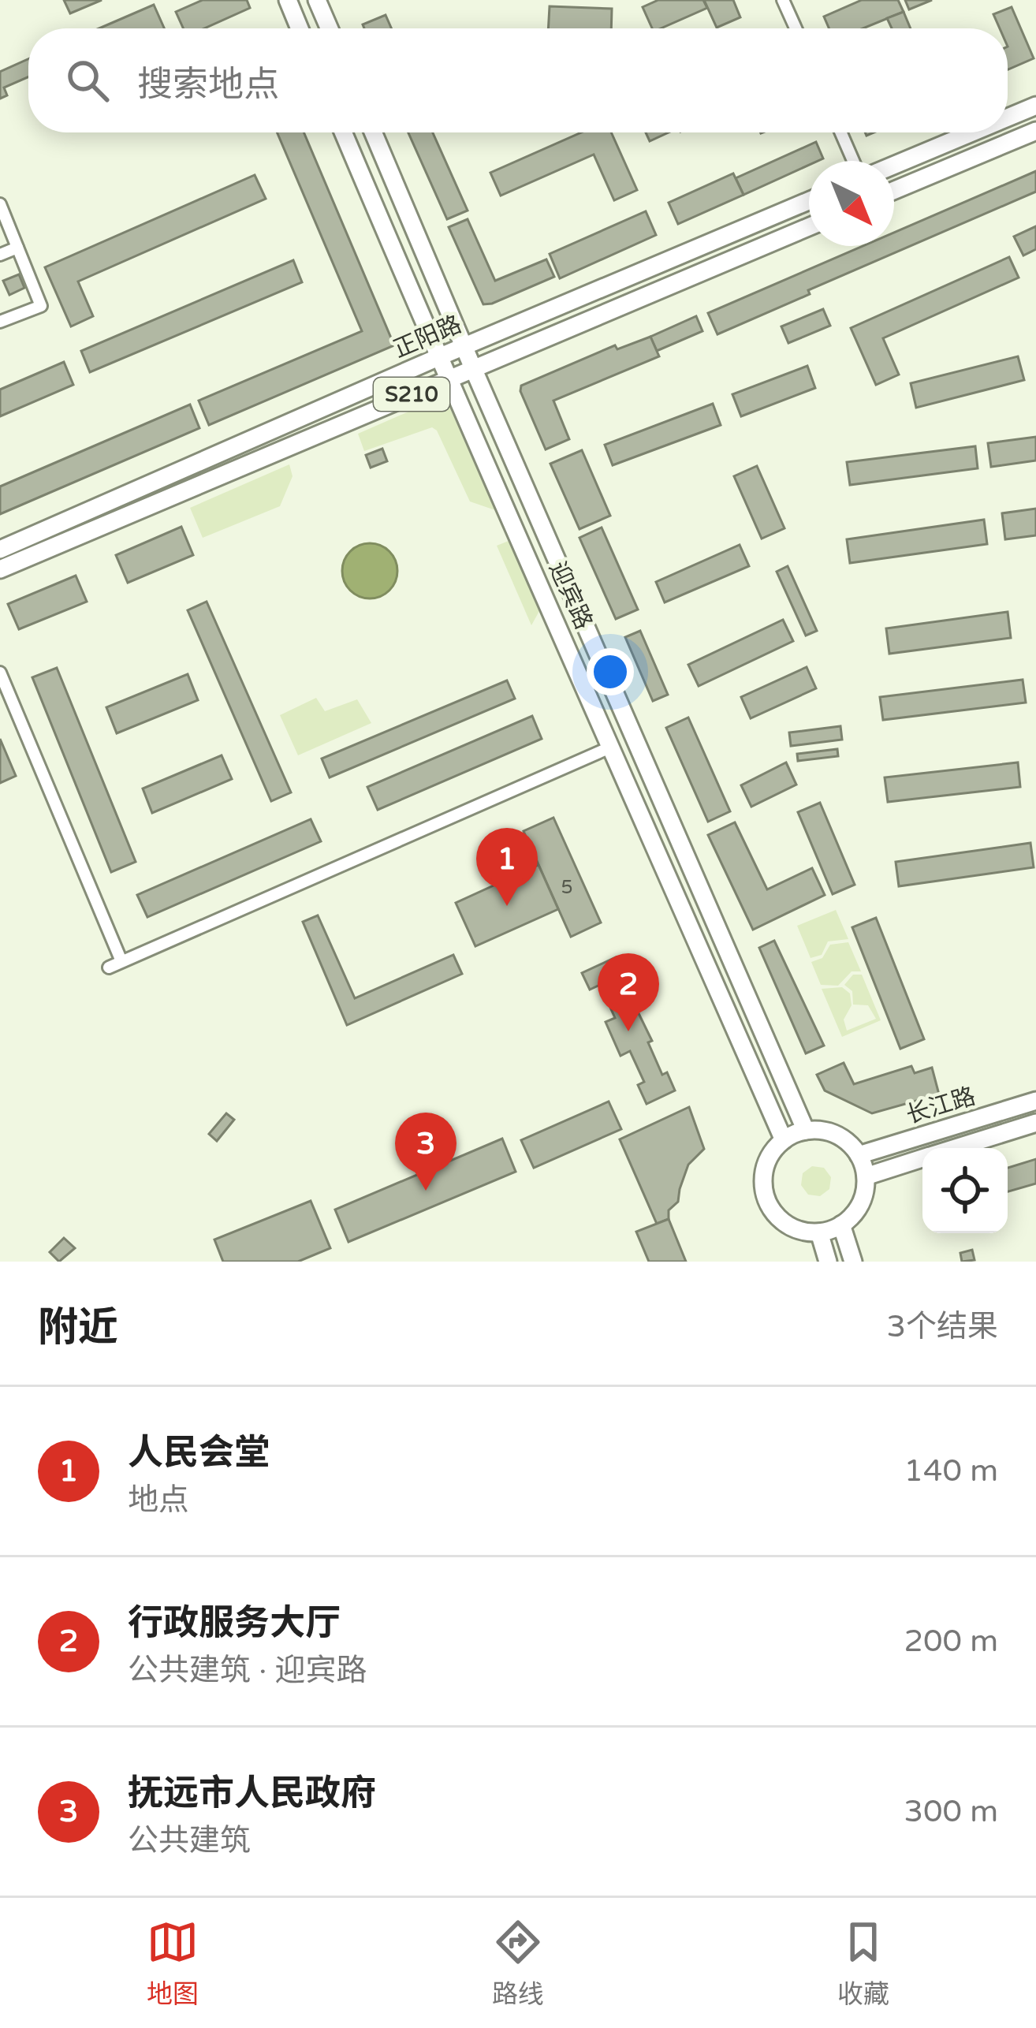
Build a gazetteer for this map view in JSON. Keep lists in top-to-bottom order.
{
  "streets": {
    "main road": [
      "正阳路",
      "S210",
      "迎宾路",
      "长江路"
    ]
  },
  "crossings": [
    ["正阳路", "迎宾路"],
    ["迎宾路", "长江路"]
  ],
  "house_numbers": ["5"],
  "north": "bottom right",
  "page": {
    "search": "搜索地点",
    "pins": ["1", "2", "3"],
    "heading": ["附近", "3个结果"],
    "list": [
      {
        "mark": "1",
        "name": "人民会堂",
        "note": "地点",
        "value": "140 m"
      },
      {
        "mark": "2",
        "name": "行政服务大厅",
        "note": "公共建筑 · 迎宾路",
        "value": "200 m"
      },
      {
        "mark": "3",
        "name": "抚远市人民政府",
        "note": "公共建筑",
        "value": "300 m"
      }
    ],
    "nav": ["地图", "路线", "收藏"]
  }
}
